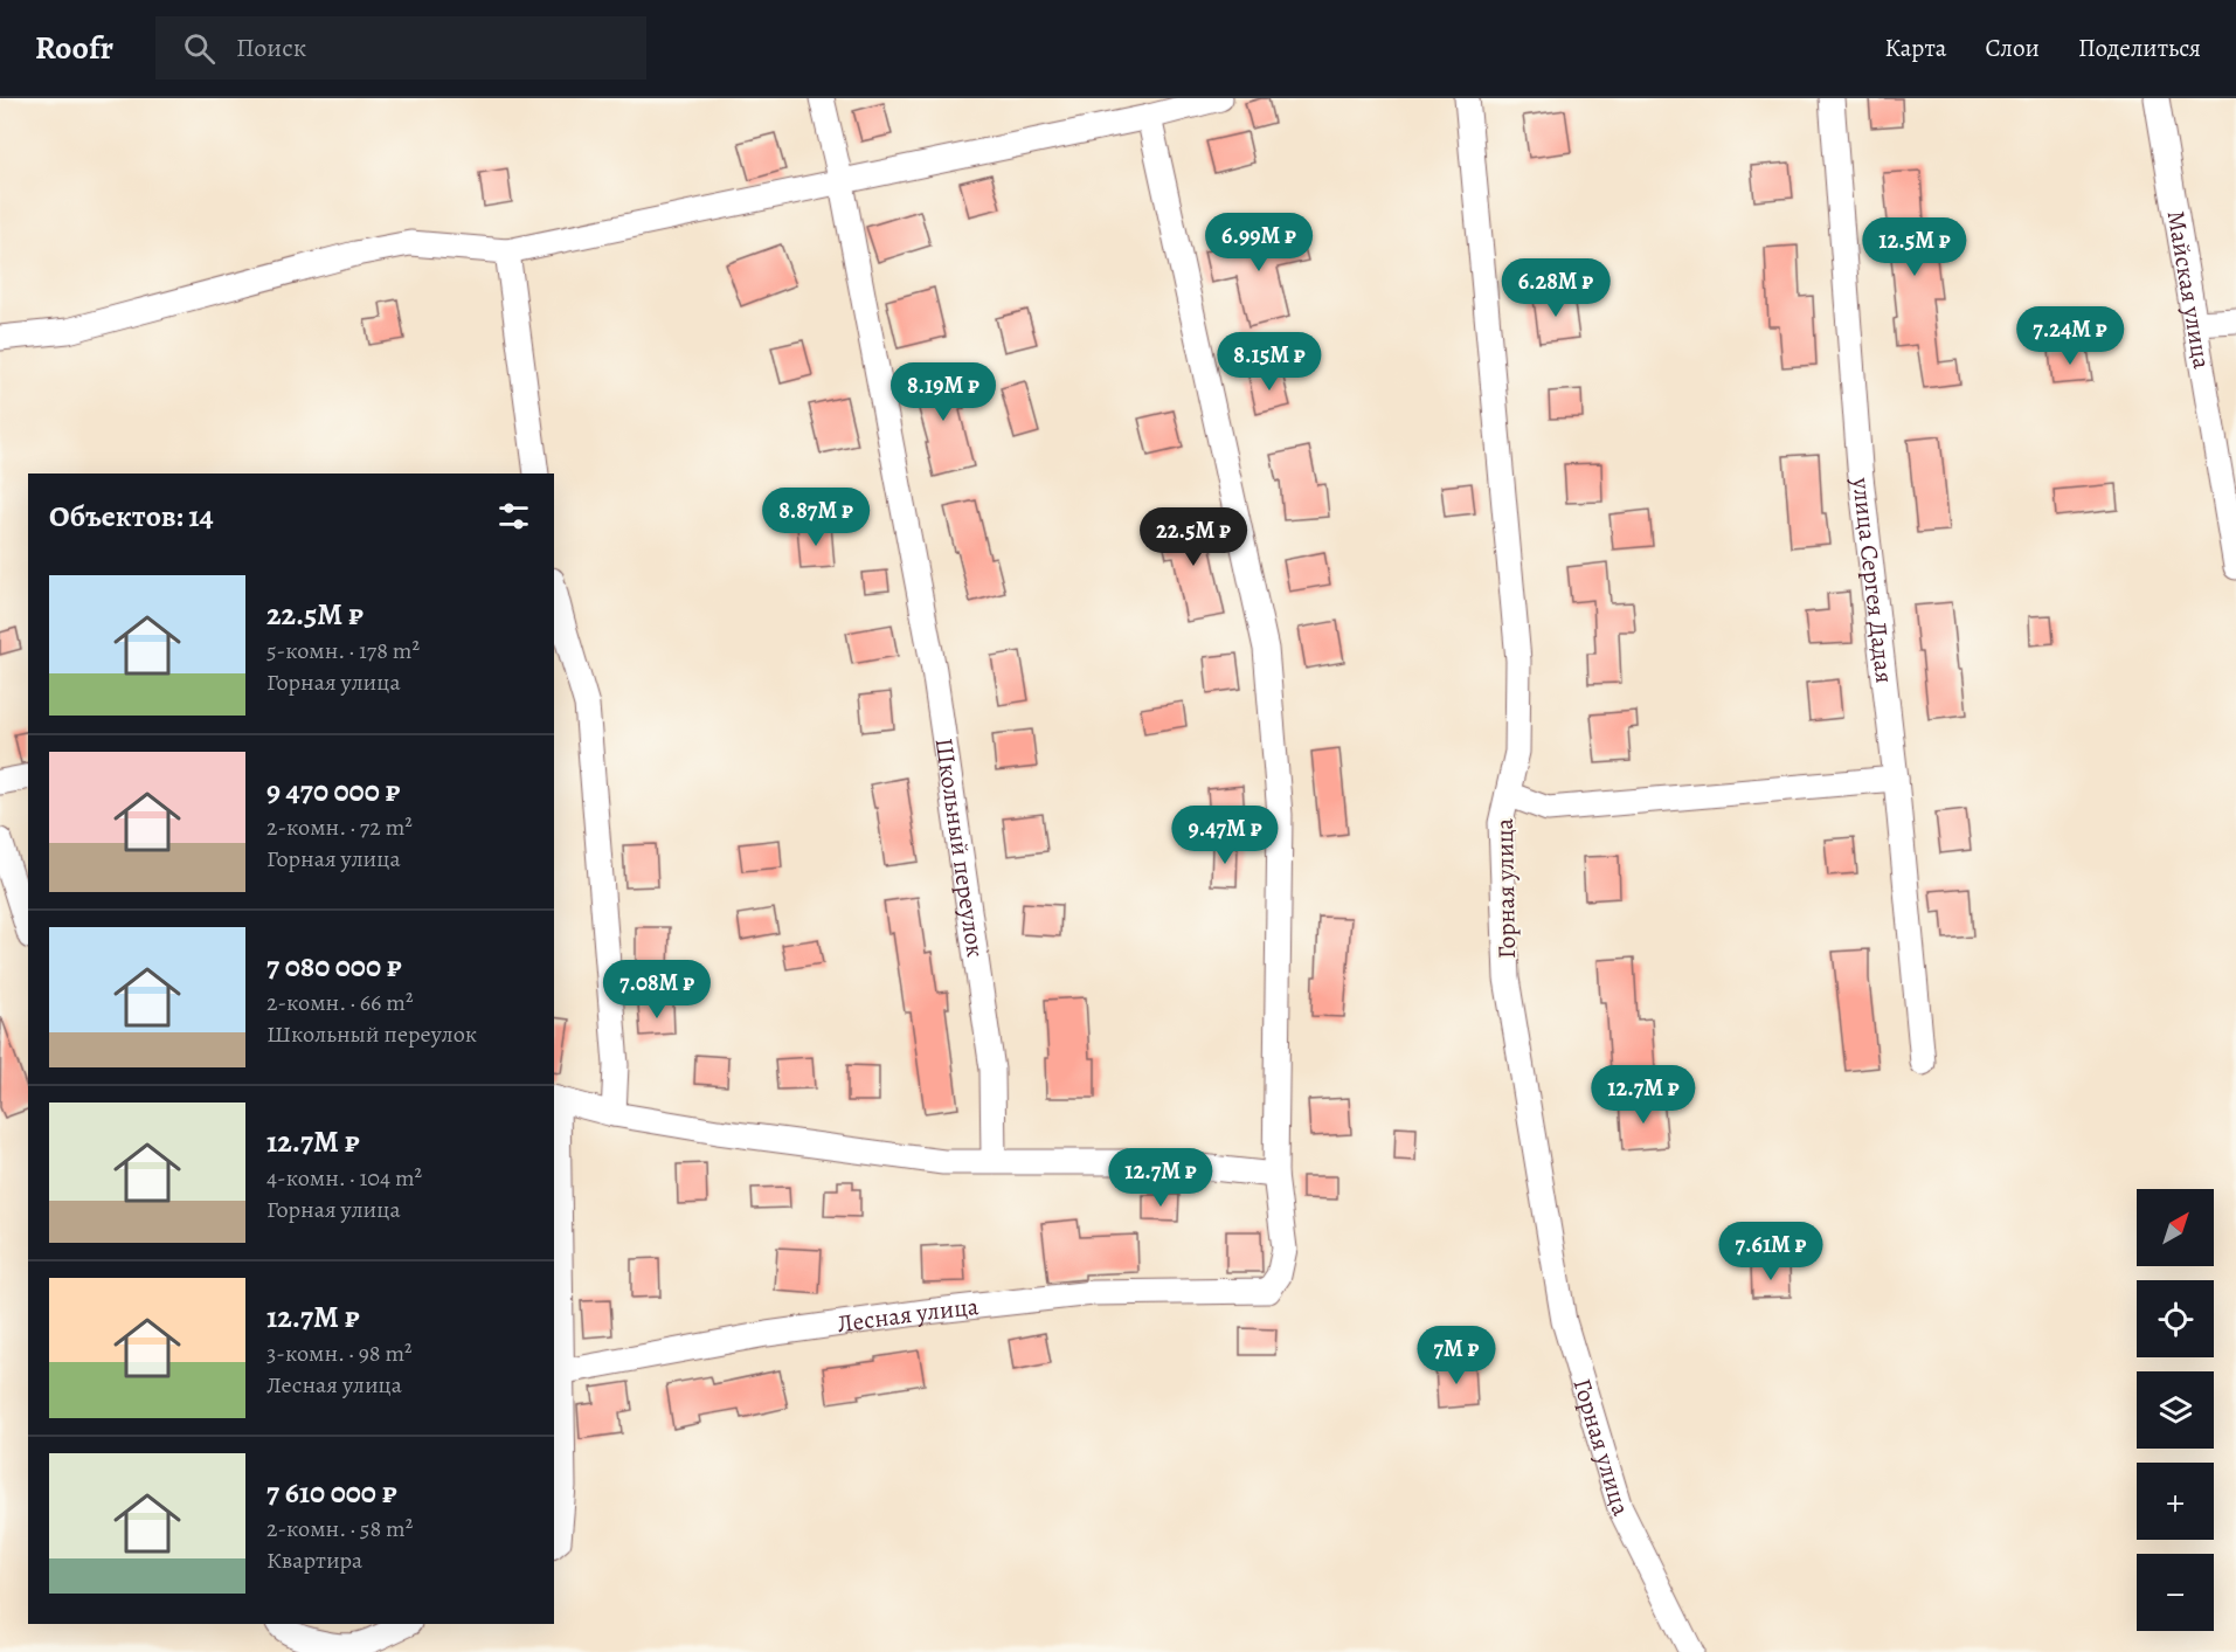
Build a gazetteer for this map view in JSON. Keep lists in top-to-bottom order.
{
  "streets": {
    "street": [
      "Майская улица",
      "улица Сергея Дадая",
      "Школьный переулок",
      "Горная улица",
      "Лесная улица"
    ]
  },
  "north": "top right",
  "page": {
    "header": "Roofr",
    "search": "Поиск",
    "nav": ["Карта", "Слои", "Поделиться"],
    "price": [
      "6.99M ₽",
      "12.5M ₽",
      "6.28M ₽",
      "7.24M ₽",
      "8.15M ₽",
      "8.19M ₽",
      "8.87M ₽",
      "22.5M ₽",
      "9.47M ₽",
      "7.08M ₽",
      "12.7M ₽",
      "12.7M ₽",
      "7.61M ₽",
      "7M ₽"
    ],
    "heading": "Объектов: 14",
    "list": [
      {
        "name": "22.5M ₽",
        "note": "5-комн. · 178 m² · Горная улица"
      },
      {
        "name": "9 470 000 ₽",
        "note": "2-комн. · 72 m² · Горная улица"
      },
      {
        "name": "7 080 000 ₽",
        "note": "2-комн. · 66 m² · Школьный переулок"
      },
      {
        "name": "12.7M ₽",
        "note": "4-комн. · 104 m² · Горная улица"
      },
      {
        "name": "12.7M ₽",
        "note": "3-комн. · 98 m² · Лесная улица"
      },
      {
        "name": "7 610 000 ₽",
        "note": "2-комн. · 58 m² · Квартира"
      }
    ],
    "map_buttons": ["+", "−"]
  }
}
